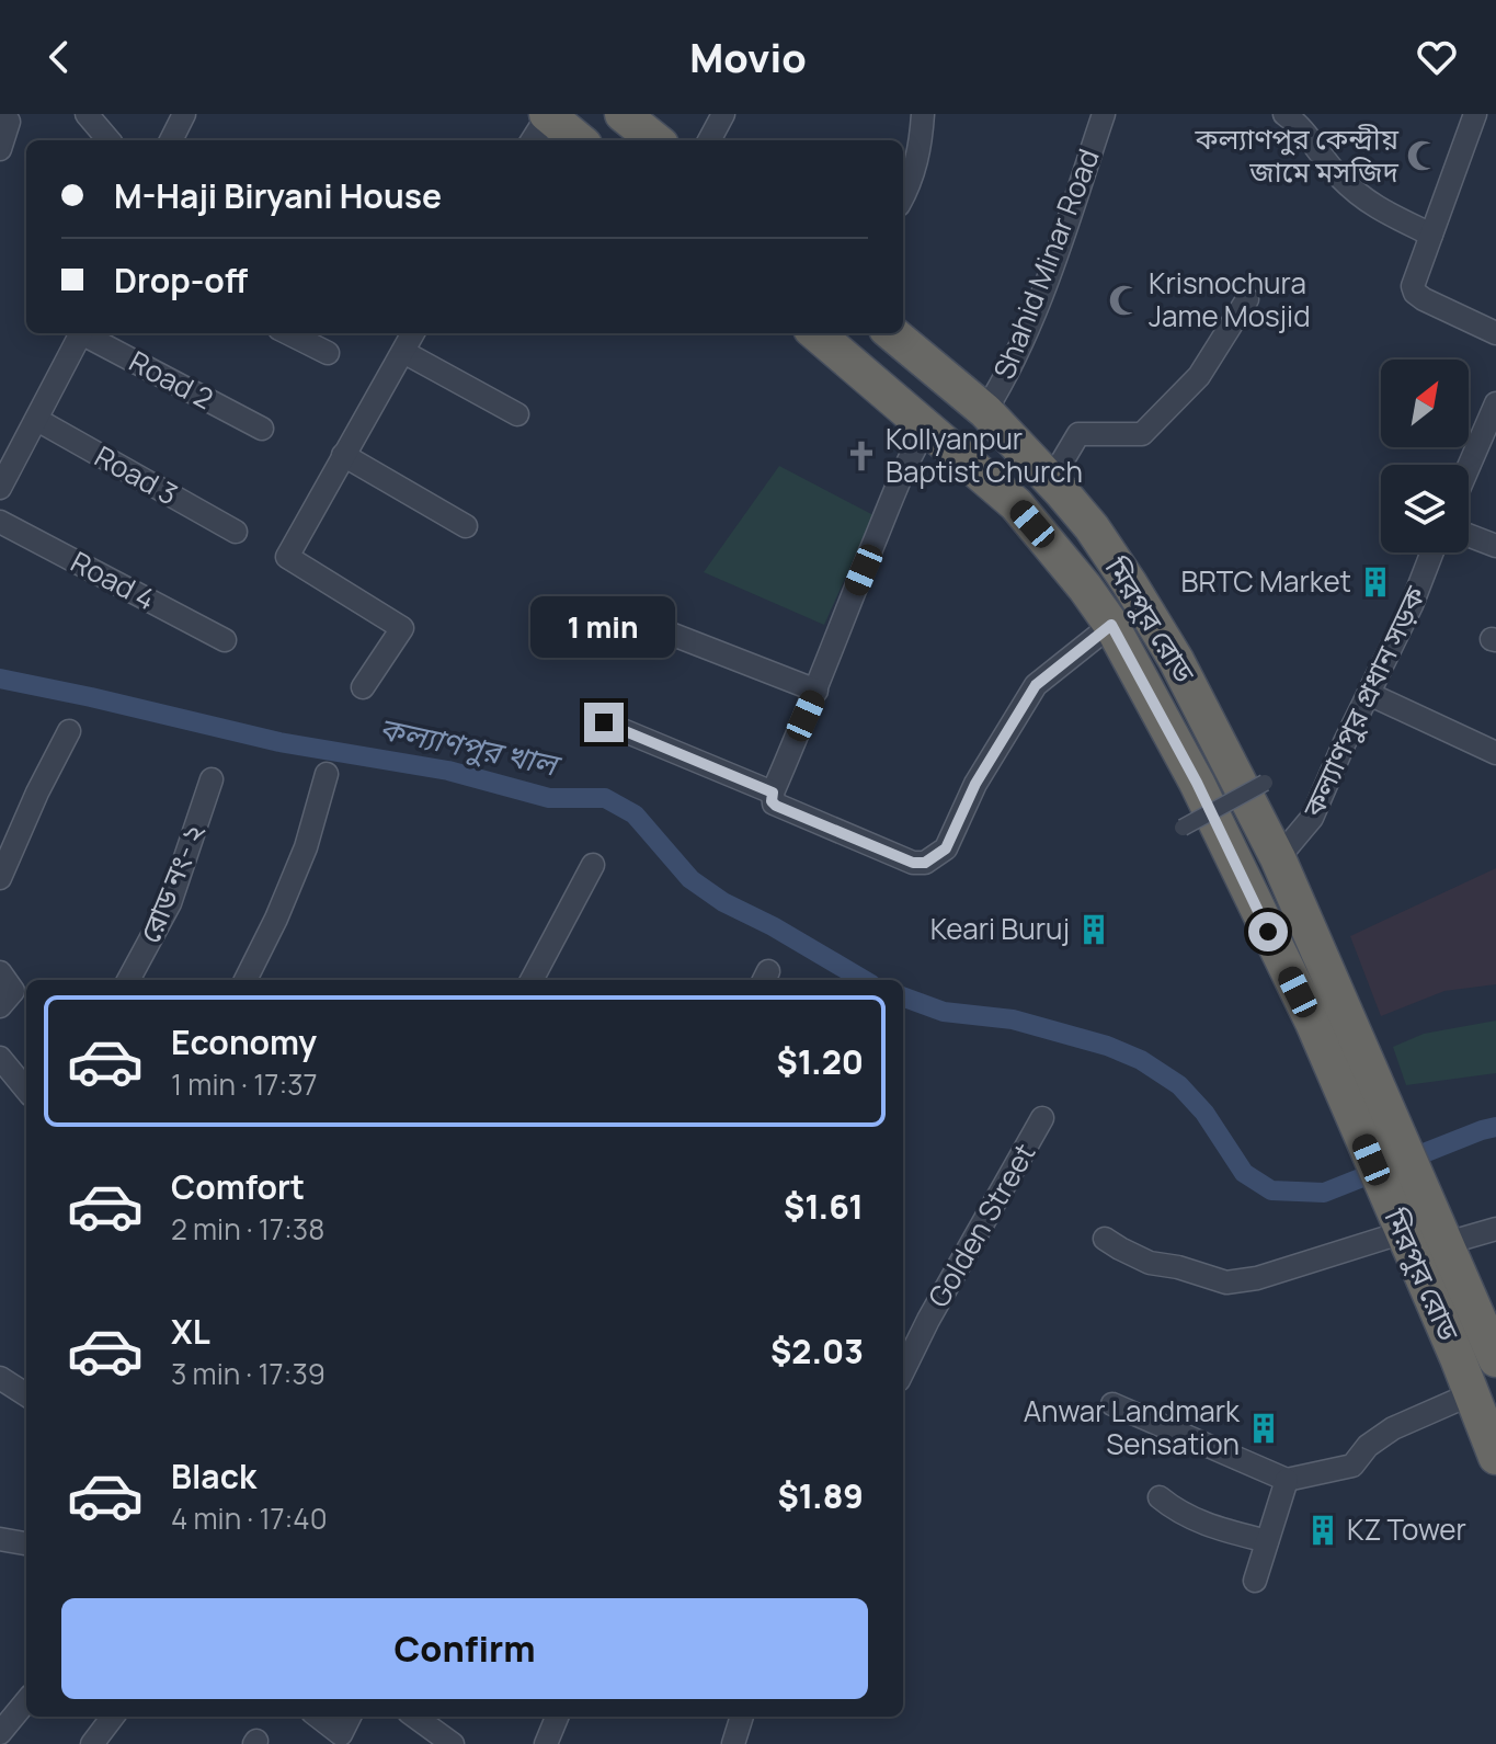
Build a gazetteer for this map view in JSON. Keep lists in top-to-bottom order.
{
  "streets": {
    "highway": ["মিরপুর রোড"],
    "street": [
      "Shahid Minar Road",
      "Road 2",
      "Road 3",
      "Road 4",
      "কল্যাণপুর প্রধান সড়ক",
      "রোড নং- ২",
      "Golden Street"
    ]
  },
  "crossings": [
    ["Shahid Minar Road", "মিরপুর রোড"],
    ["মিরপুর রোড", "কল্যাণপুর প্রধান সড়ক"]
  ],
  "water": ["কল্যাণপুর খাল"],
  "places": {
    "mosque": ["কল্যাণপুর কেন্দ্রীয় জামে মসজিদ", "Krisnochura Jame Mosjid"],
    "church": ["Kollyanpur Baptist Church"],
    "building": [
      "BRTC Market",
      "Keari Buruj",
      "Anwar Landmark Sensation",
      "KZ Tower"
    ]
  },
  "north": "top right",
  "page": {
    "header": "Movio",
    "banner": ["M-Haji Biryani House", "Drop-off"],
    "bubble": "1 min",
    "list": [
      {
        "name": "Economy",
        "note": "1 min · 17:37",
        "value": "$1.20"
      },
      {
        "name": "Comfort",
        "note": "2 min · 17:38",
        "value": "$1.61"
      },
      {
        "name": "XL",
        "note": "3 min · 17:39",
        "value": "$2.03"
      },
      {
        "name": "Black",
        "note": "4 min · 17:40",
        "value": "$1.89"
      }
    ],
    "buttons": "Confirm"
  }
}
